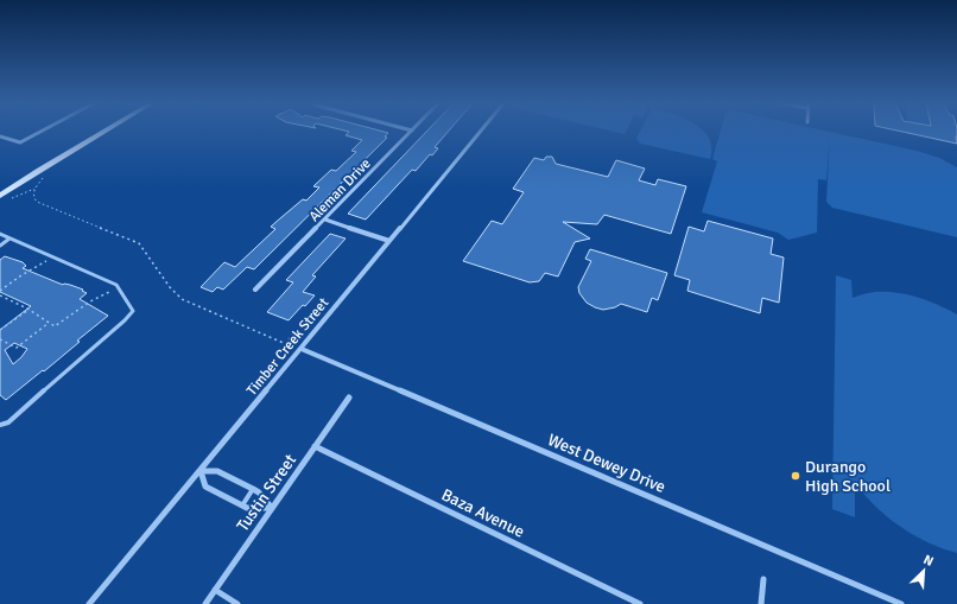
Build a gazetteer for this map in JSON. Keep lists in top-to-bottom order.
{
  "streets": {
    "street": [
      "Aleman Drive",
      "Timber Creek Street",
      "West Dewey Drive",
      "Tustin Street",
      "Baza Avenue"
    ]
  },
  "crossings": [
    ["Timber Creek Street", "West Dewey Drive"],
    ["Tustin Street", "Baza Avenue"]
  ],
  "places": ["Durango High School"],
  "north": "top right"
}
